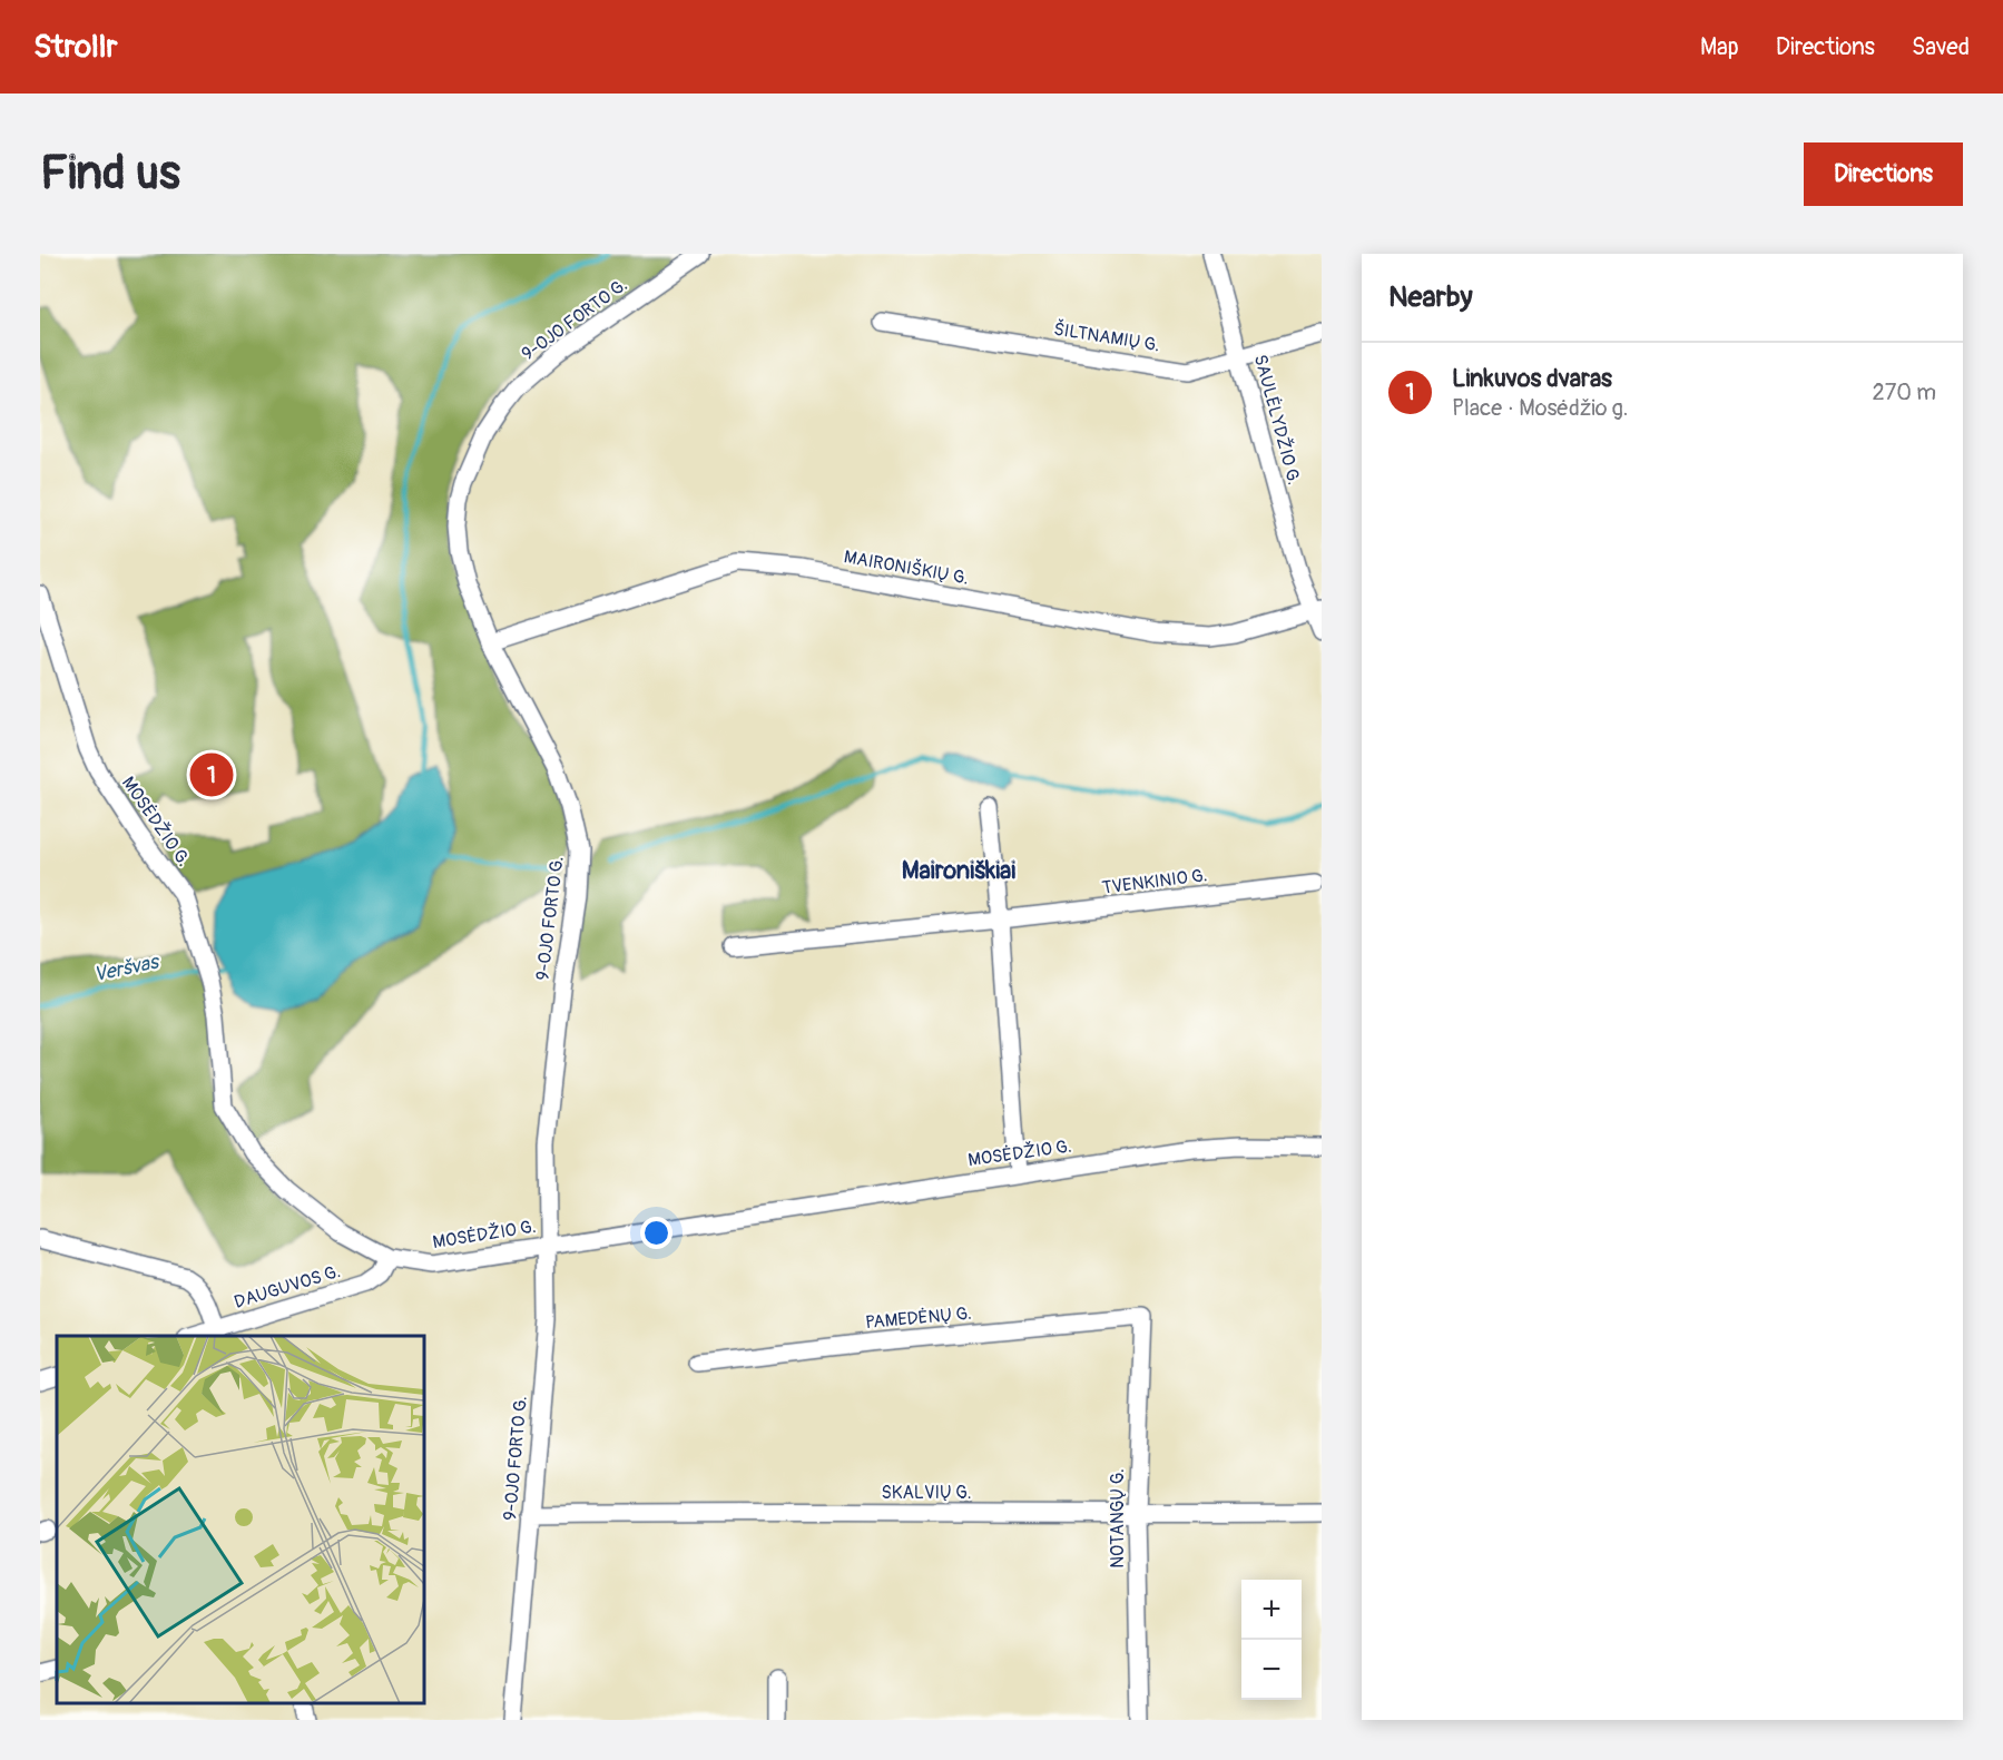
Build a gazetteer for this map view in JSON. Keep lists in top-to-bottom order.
{
  "streets": {
    "street": [
      "9-OJO FORTO G.",
      "ŠILTNAMIŲ G.",
      "SAULĖLYDŽIO G.",
      "MAIRONIŠKIŲ G.",
      "MOSĖDŽIO G.",
      "TVENKINIO G.",
      "DAUGUVOS G.",
      "PAMEDĖNŲ G.",
      "SKALVIŲ G.",
      "NOTANGŲ G."
    ]
  },
  "crossings": [
    ["9-OJO FORTO G.", "MAIRONIŠKIŲ G."],
    ["9-OJO FORTO G.", "MOSĖDŽIO G."],
    ["9-OJO FORTO G.", "SKALVIŲ G."],
    ["ŠILTNAMIŲ G.", "SAULĖLYDŽIO G."],
    ["SAULĖLYDŽIO G.", "MAIRONIŠKIŲ G."],
    ["MOSĖDŽIO G.", "DAUGUVOS G."],
    ["PAMEDĖNŲ G.", "NOTANGŲ G."],
    ["SKALVIŲ G.", "NOTANGŲ G."]
  ],
  "districts": ["Maironiškiai"],
  "water": ["Veršvas"],
  "page": {
    "header": "Strollr",
    "nav": ["Map", "Directions", "Saved"],
    "buttons": "Directions",
    "title": "Find us",
    "heading": "Nearby",
    "list": [
      {
        "mark": "1",
        "name": "Linkuvos dvaras",
        "note": "Place · Mosėdžio g.",
        "value": "270 m"
      }
    ],
    "pins": "1",
    "map_buttons": ["+", "−"]
  }
}
